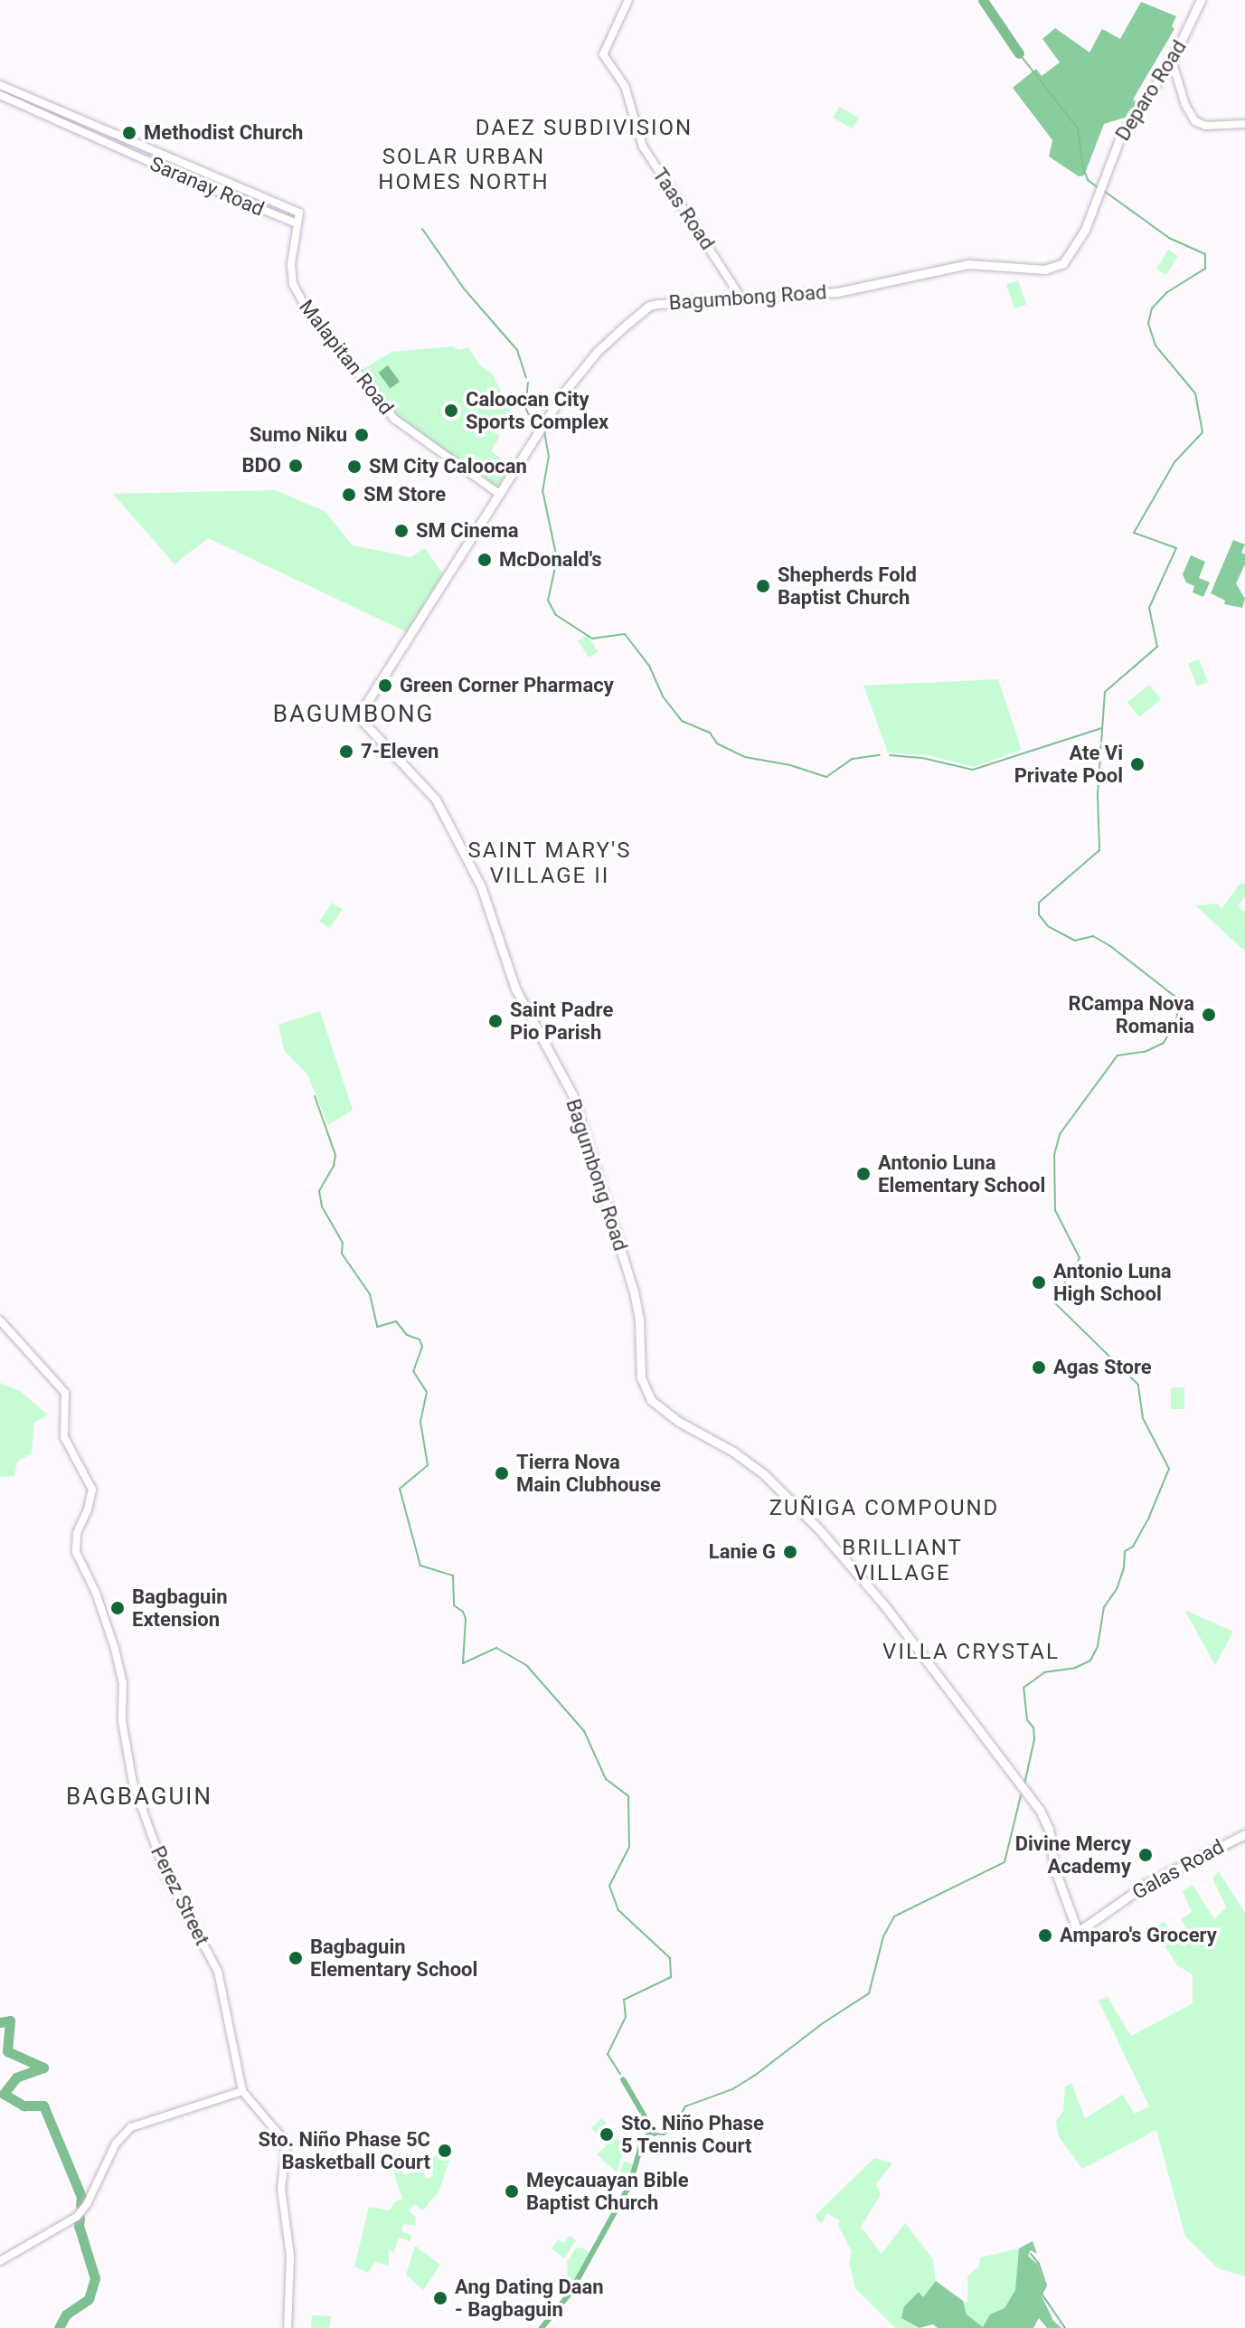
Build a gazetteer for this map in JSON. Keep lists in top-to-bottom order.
{
  "streets": {
    "main road": ["Deparo Road", "Bagumbong Road", "Galas Road"],
    "street": [
      "Saranay Road",
      "Taas Road",
      "Malapitan Road",
      "Perez Street"
    ]
  },
  "crossings": [
    ["Deparo Road", "Bagumbong Road"],
    ["Saranay Road", "Malapitan Road"],
    ["Taas Road", "Bagumbong Road"],
    ["Bagumbong Road", "Malapitan Road"],
    ["Bagumbong Road", "Galas Road"]
  ],
  "districts": [
    "DAEZ SUBDIVISION",
    "SOLAR URBAN HOMES NORTH",
    "BAGUMBONG",
    "SAINT MARY'S VILLAGE II",
    "ZUÑIGA COMPOUND",
    "BRILLIANT VILLAGE",
    "VILLA CRYSTAL",
    "BAGBAGUIN"
  ],
  "places": [
    "Methodist Church",
    "Caloocan City Sports Complex",
    "Sumo Niku",
    "BDO",
    "SM City Caloocan",
    "SM Store",
    "SM Cinema",
    "McDonald's",
    "Shepherds Fold Baptist Church",
    "Green Corner Pharmacy",
    "7-Eleven",
    "Ate Vi Private Pool",
    "RCampa Nova Romania",
    "Saint Padre Pio Parish",
    "Antonio Luna Elementary School",
    "Antonio Luna High School",
    "Agas Store",
    "Tierra Nova Main Clubhouse",
    "Lanie G",
    "Bagbaguin Extension",
    "Divine Mercy Academy",
    "Amparo's Grocery",
    "Bagbaguin Elementary School",
    "Sto. Niño Phase 5 Tennis Court",
    "Sto. Niño Phase 5C Basketball Court",
    "Meycauayan Bible Baptist Church",
    "Ang Dating Daan - Bagbaguin"
  ]
}
